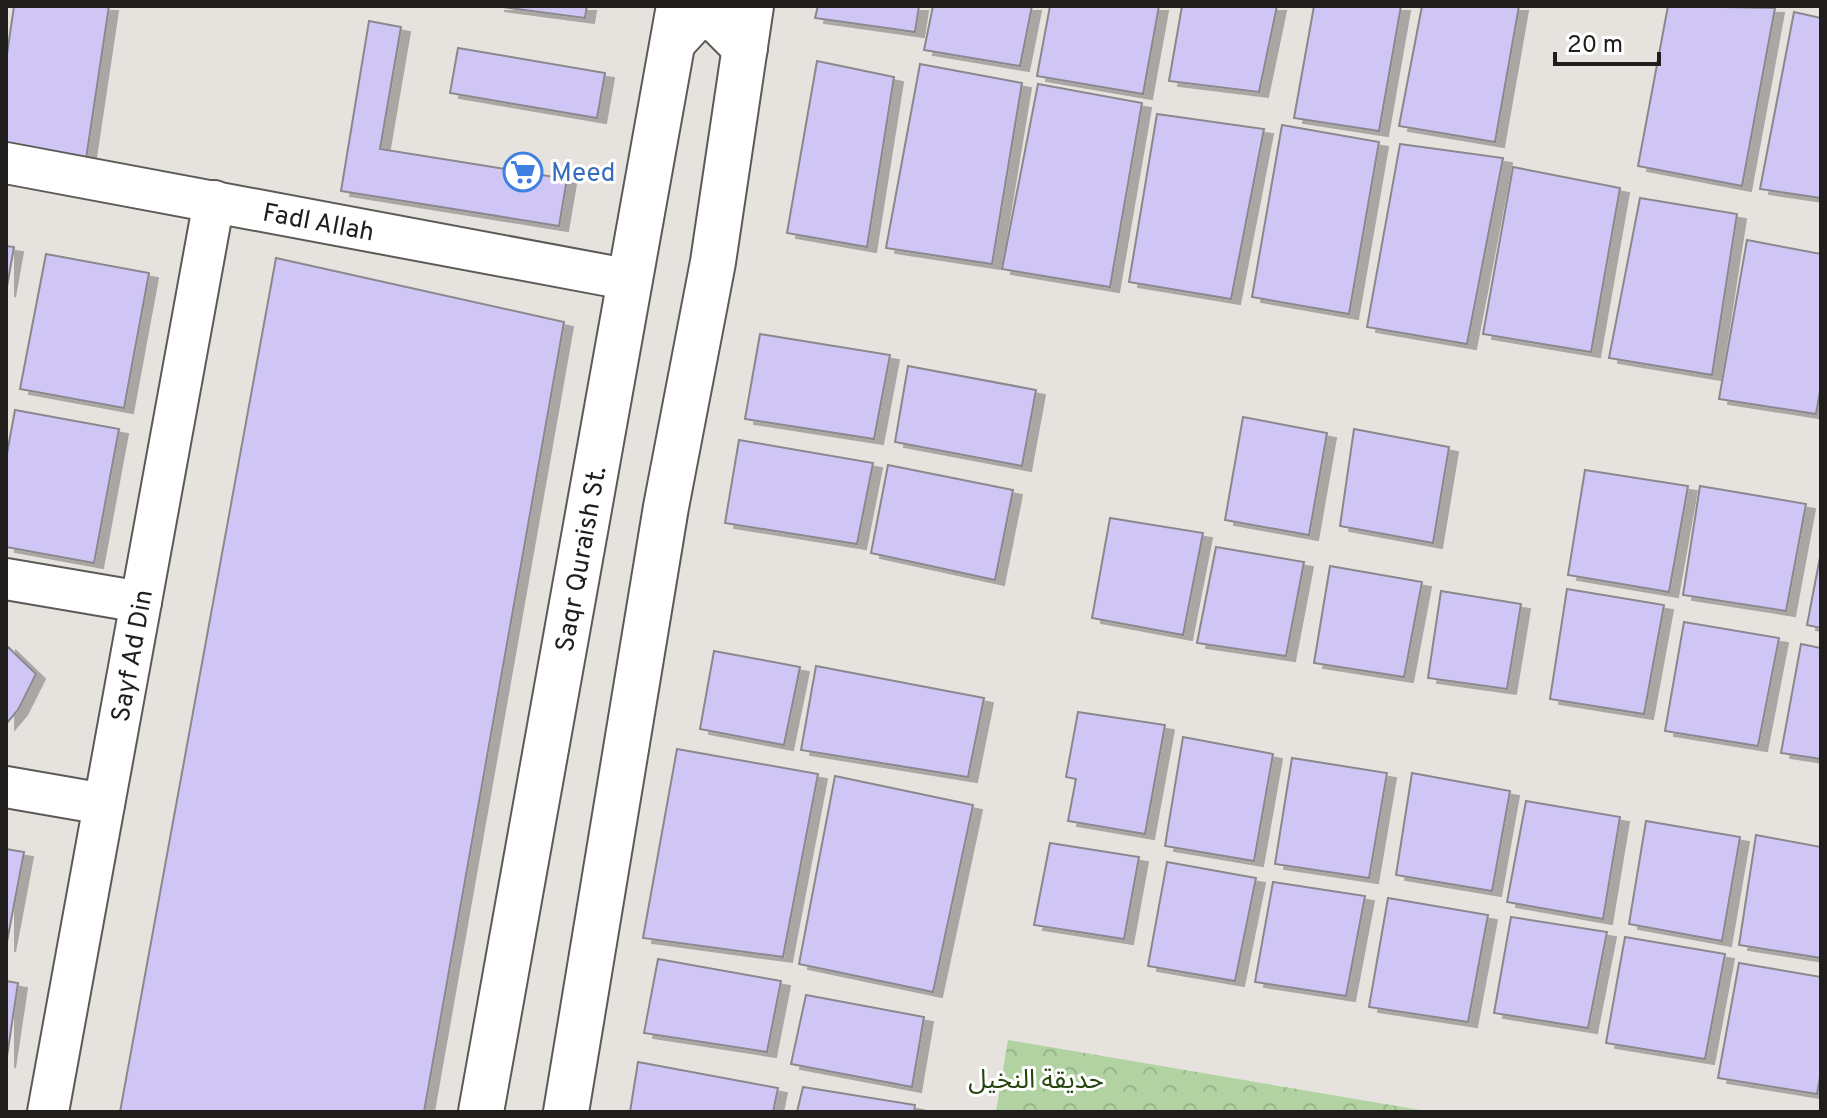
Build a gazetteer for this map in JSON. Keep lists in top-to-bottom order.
{
  "streets": {
    "street": ["Fadl Allah", "Saqr Quraish St.", "Sayf Ad Din"]
  },
  "crossings": [
    ["Fadl Allah", "Saqr Quraish St."],
    ["Fadl Allah", "Sayf Ad Din"]
  ],
  "parks": ["حديقة النخيل"],
  "places": {
    "supermarket": ["Meed"]
  },
  "scale_bar": "20 m"
}
